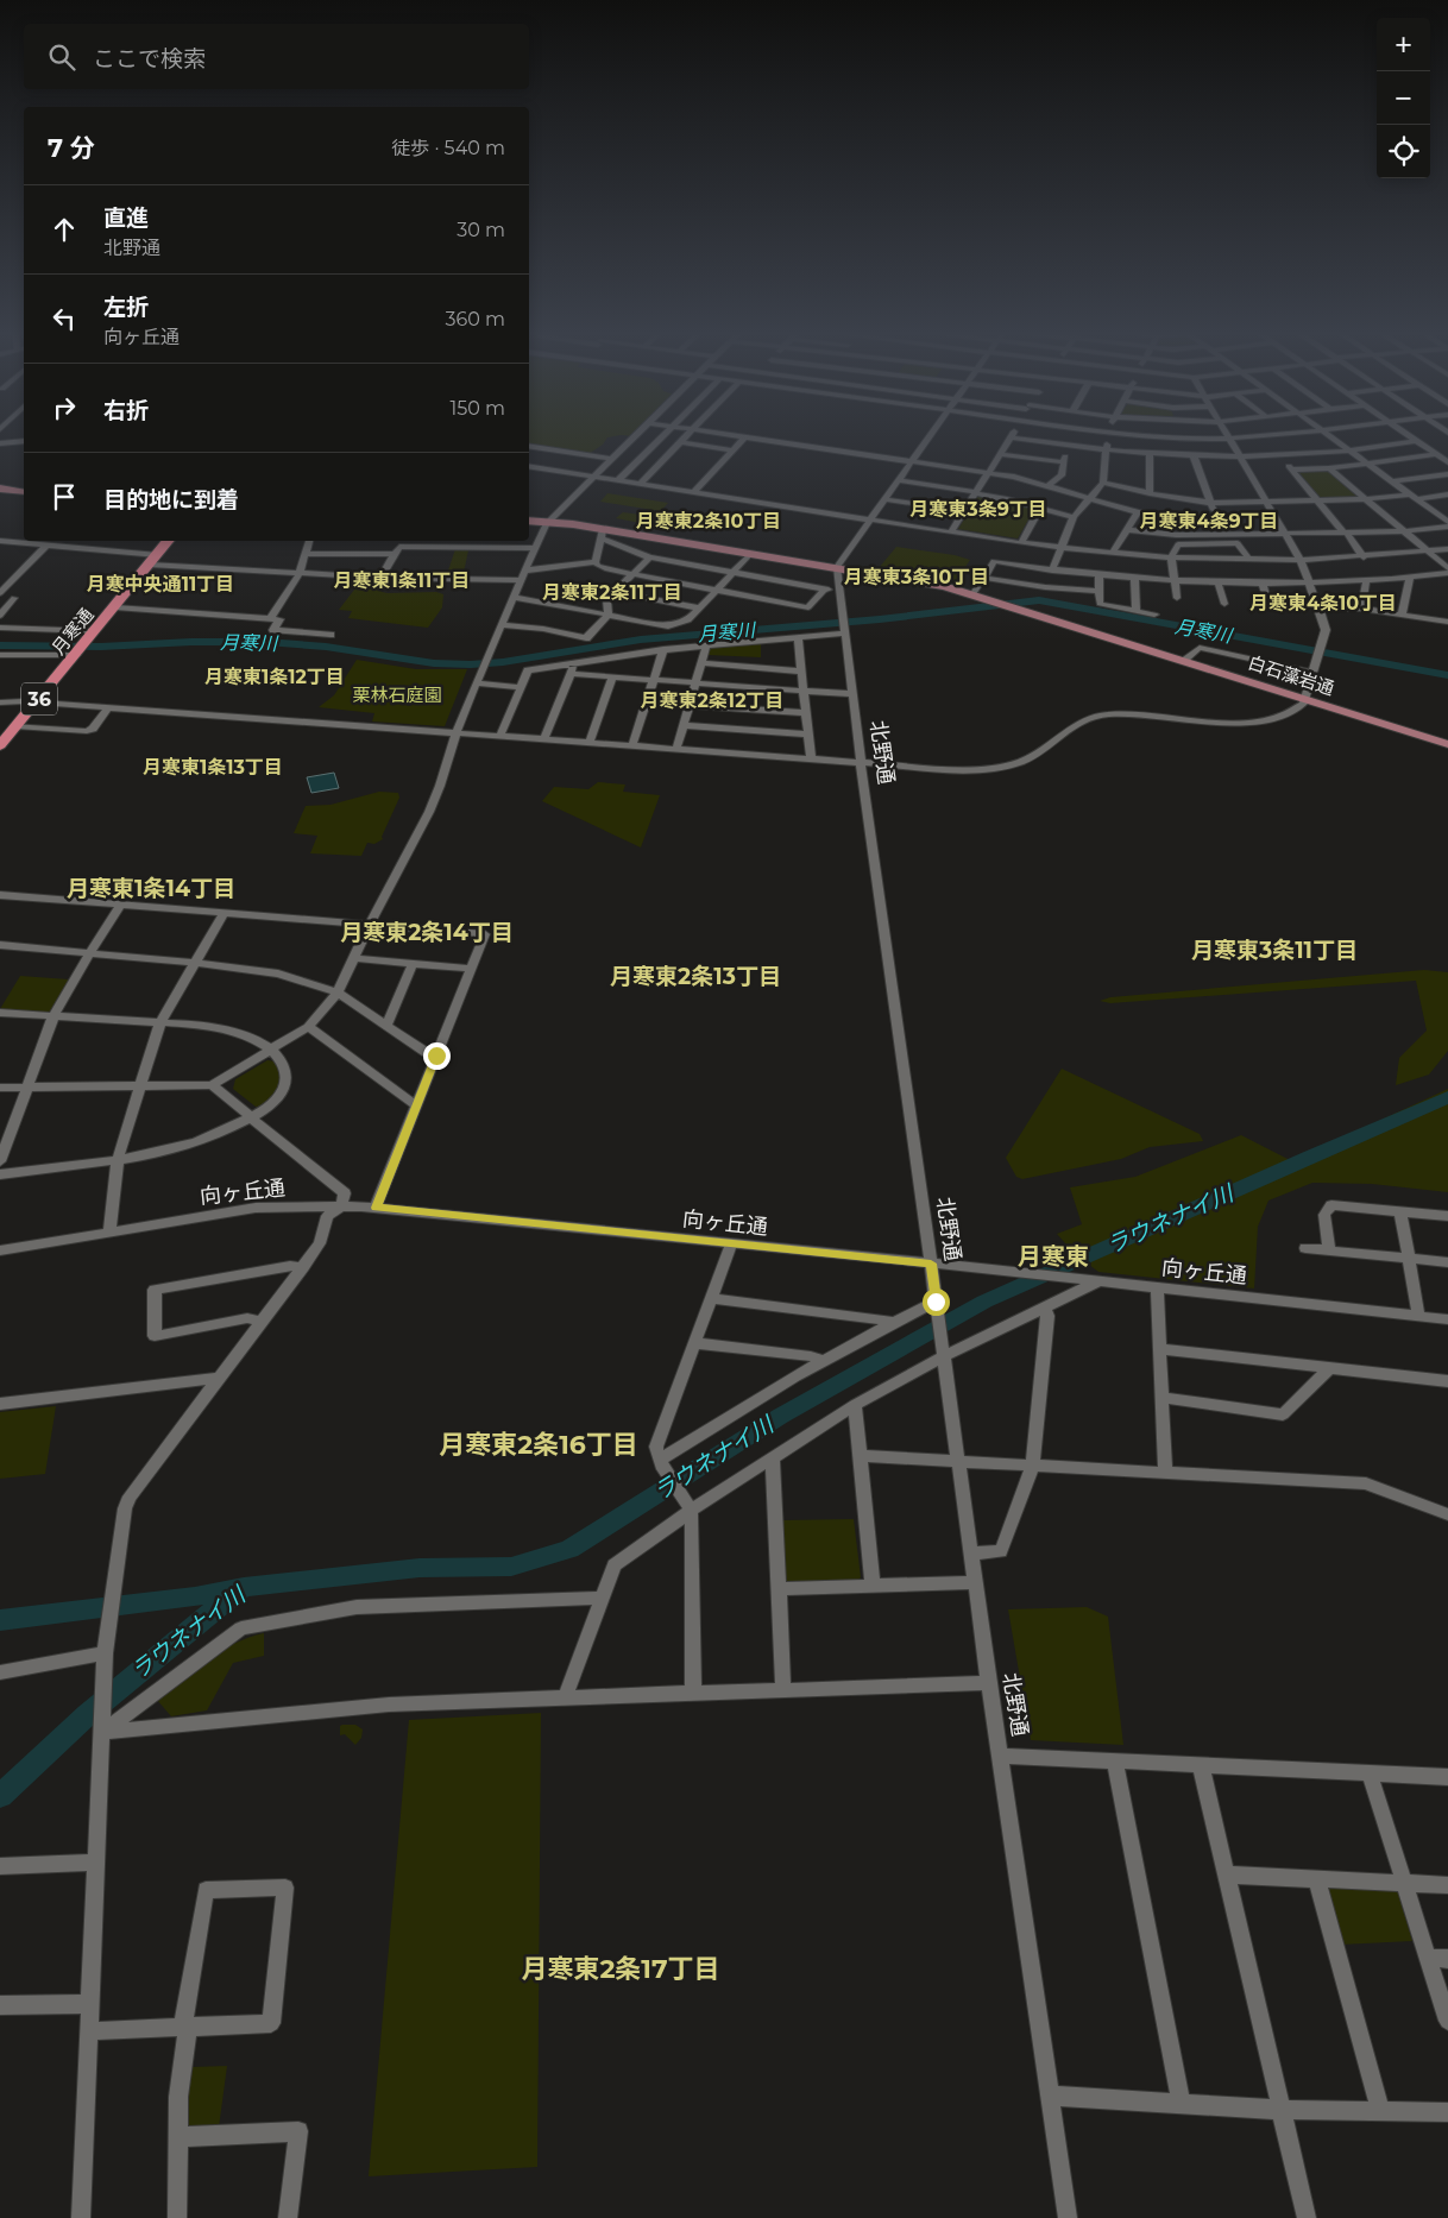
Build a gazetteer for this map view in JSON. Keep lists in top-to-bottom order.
{
  "streets": {
    "highway": ["月寒通", "36"],
    "main road": ["白石藻岩通"],
    "street": ["北野通", "向ヶ丘通"]
  },
  "crossings": [
    ["北野通", "向ヶ丘通"]
  ],
  "districts": [
    "月寒東3条9丁目",
    "月寒東2条10丁目",
    "月寒東4条9丁目",
    "月寒東3条10丁目",
    "月寒東1条11丁目",
    "月寒中央通11丁目",
    "月寒東2条11丁目",
    "月寒東4条10丁目",
    "月寒東1条12丁目",
    "月寒東2条12丁目",
    "月寒東1条13丁目",
    "月寒東1条14丁目",
    "月寒東2条14丁目",
    "月寒東3条11丁目",
    "月寒東2条13丁目",
    "月寒東",
    "月寒東2条16丁目",
    "月寒東2条17丁目"
  ],
  "water": ["月寒川", "ラウネナイ川"],
  "parks": ["栗林石庭園"],
  "page": {
    "map_buttons": ["+", "−"],
    "search": "ここで検索",
    "heading": ["7 分", "徒歩 · 540 m"],
    "list": [
      ["直進", "北野通", "30 m"],
      ["左折", "向ヶ丘通", "360 m"],
      ["右折", "150 m"],
      "目的地に到着"
    ]
  }
}
